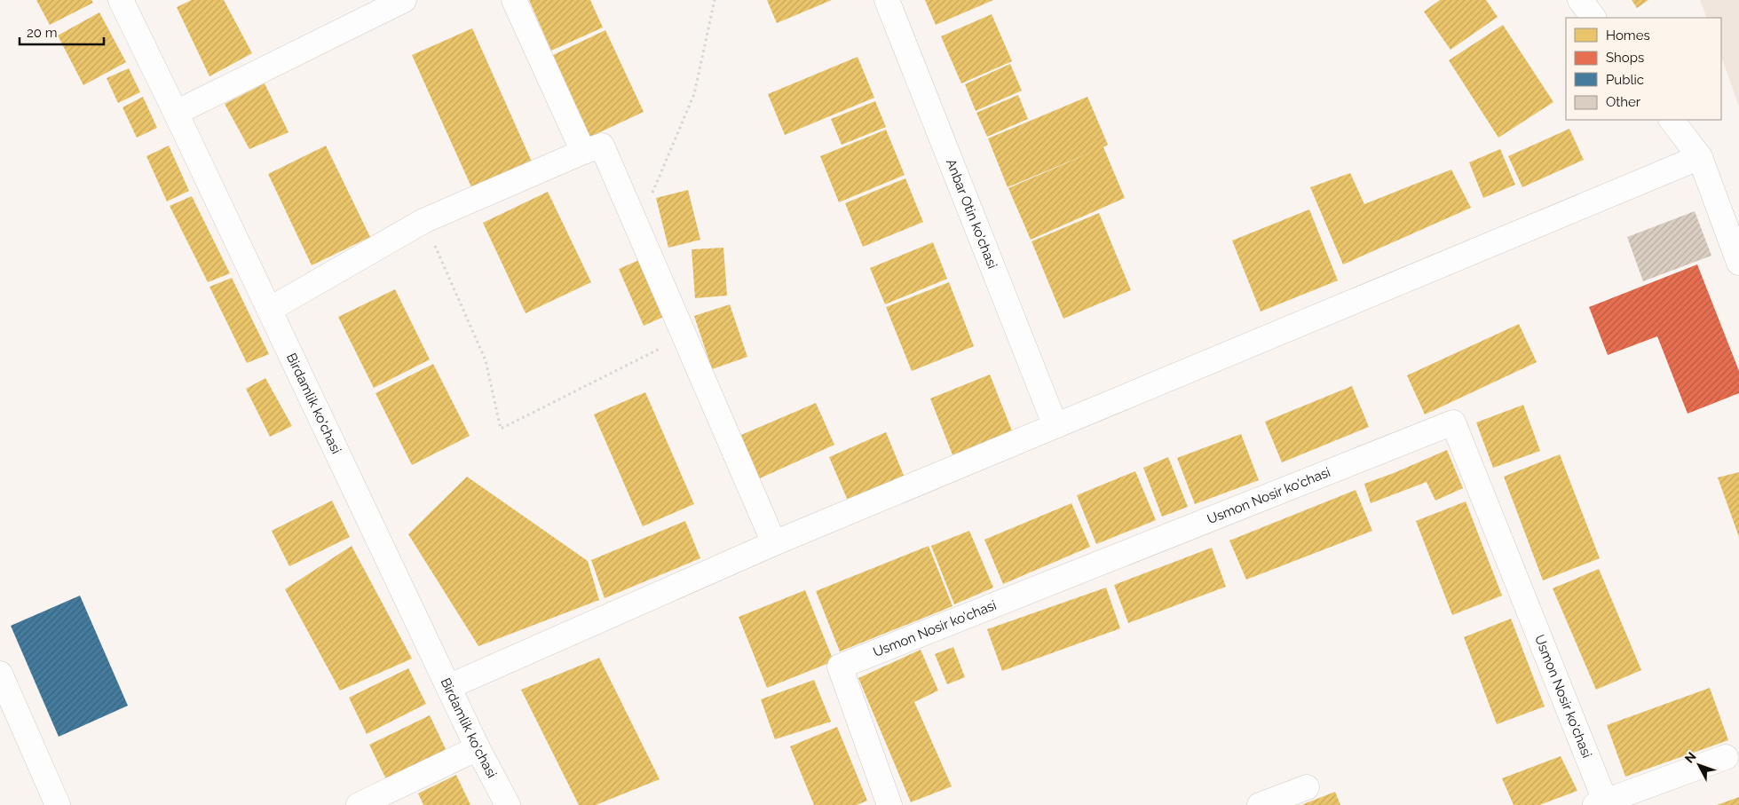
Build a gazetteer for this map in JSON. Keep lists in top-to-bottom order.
{
  "streets": {
    "street": ["Anbar Otin ko'chasi", "Birdamlik ko'chasi", "Usmon Nosir ko'chasi"]
  },
  "legend": [
    "Homes",
    "Shops",
    "Public",
    "Other"
  ],
  "scale_bar": "20 m",
  "north": "top left"
}
